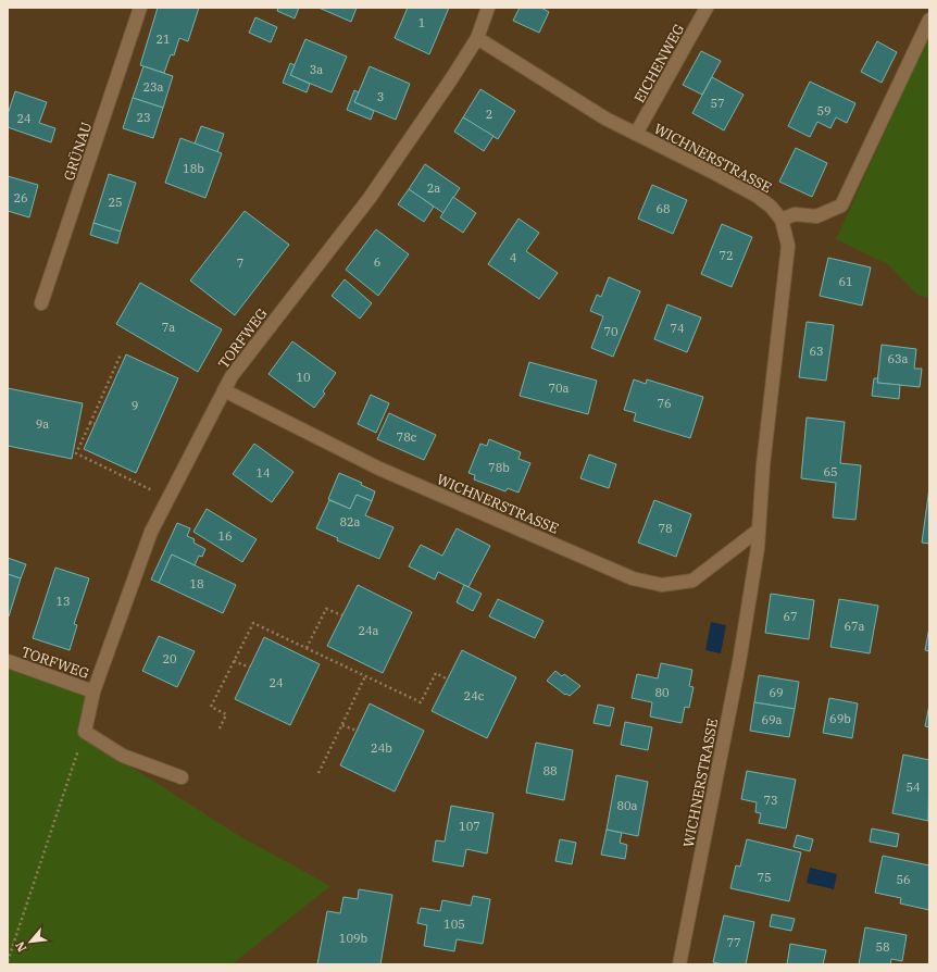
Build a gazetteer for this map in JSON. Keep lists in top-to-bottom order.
{
  "streets": {
    "street": [
      "EICHENWEG",
      "GRÜNAU",
      "WICHNERSTRASSE",
      "TORFWEG"
    ]
  },
  "crossings": [
    ["EICHENWEG", "WICHNERSTRASSE"],
    ["WICHNERSTRASSE", "TORFWEG"]
  ],
  "house_numbers": [
    "1",
    "21",
    "3a",
    "23a",
    "3",
    "57",
    "59",
    "2",
    "23",
    "24",
    "18b",
    "2a",
    "26",
    "25",
    "68",
    "72",
    "4",
    "6",
    "7",
    "61",
    "7a",
    "74",
    "70",
    "63",
    "63a",
    "10",
    "70a",
    "76",
    "9",
    "9a",
    "78c",
    "78b",
    "65",
    "14",
    "82a",
    "78",
    "16",
    "18",
    "13",
    "67",
    "67a",
    "24a",
    "20",
    "24",
    "80",
    "69",
    "24c",
    "69b",
    "69a",
    "24b",
    "88",
    "54",
    "73",
    "80a",
    "107",
    "75",
    "56",
    "105",
    "109b",
    "77",
    "58"
  ],
  "north": "bottom left"
}
